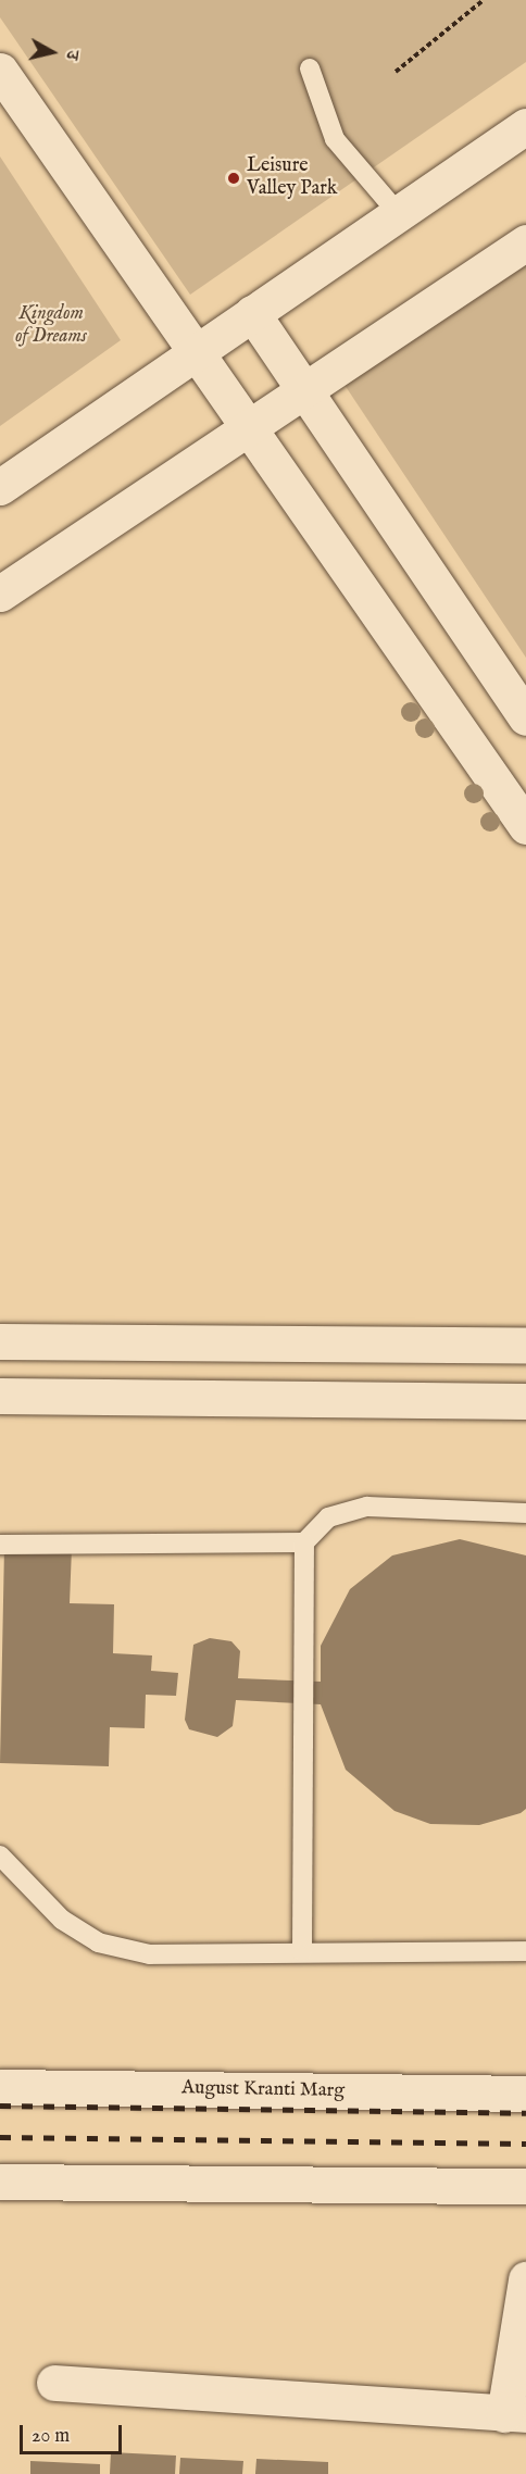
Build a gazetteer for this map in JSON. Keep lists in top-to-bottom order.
{
  "streets": {
    "street": ["August Kranti Marg"]
  },
  "parks": ["Kingdom of Dreams"],
  "places": ["Leisure Valley Park"],
  "scale_bar": "20 m",
  "north": "right"
}
